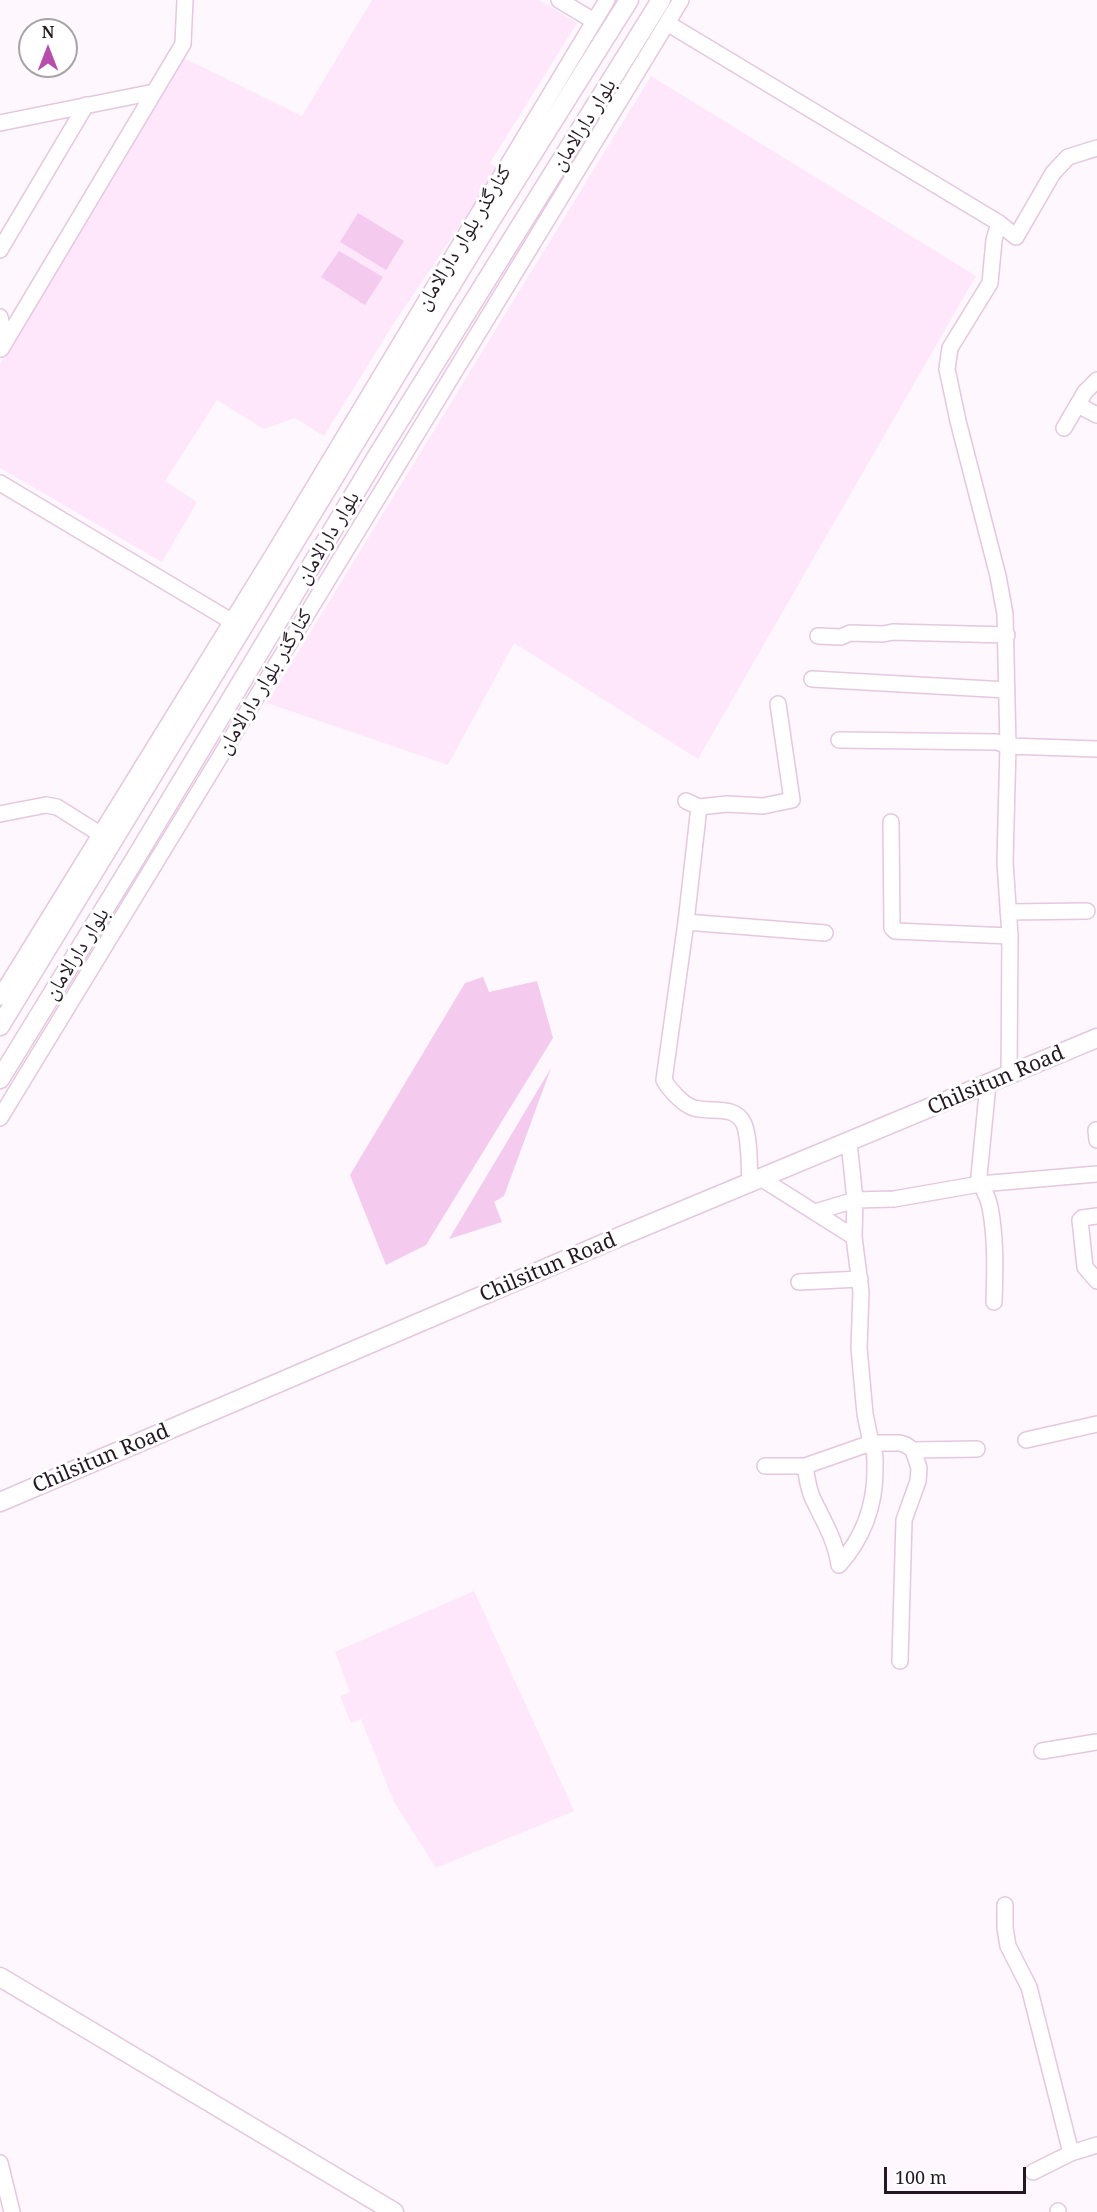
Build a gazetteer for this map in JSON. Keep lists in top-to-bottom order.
{
  "streets": {
    "main road": ["بلوار دارالامان", "Chilsitun Road"],
    "street": ["کنارگذر بلوار دارالامان"]
  },
  "crossings": [
    ["بلوار دارالامان", "کنارگذر بلوار دارالامان"]
  ],
  "scale_bar": "100 m",
  "north": "top"
}
